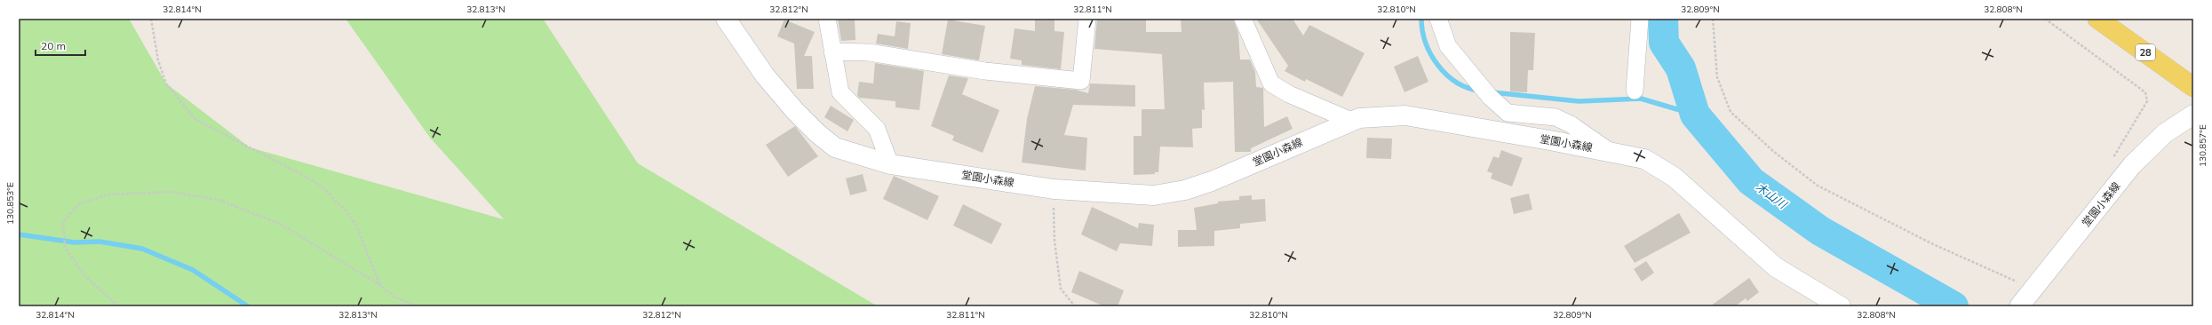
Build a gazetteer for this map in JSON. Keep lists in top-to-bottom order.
{
  "streets": {
    "main road": ["28", "堂園小森線"]
  },
  "water": ["木山川"],
  "scale_bar": "20 m",
  "coordinates": [
    "32.814°N",
    "32.813°N",
    "32.812°N",
    "32.811°N",
    "32.810°N",
    "32.809°N",
    "32.808°N",
    "130.857°E",
    "130.853°E"
  ]
}
